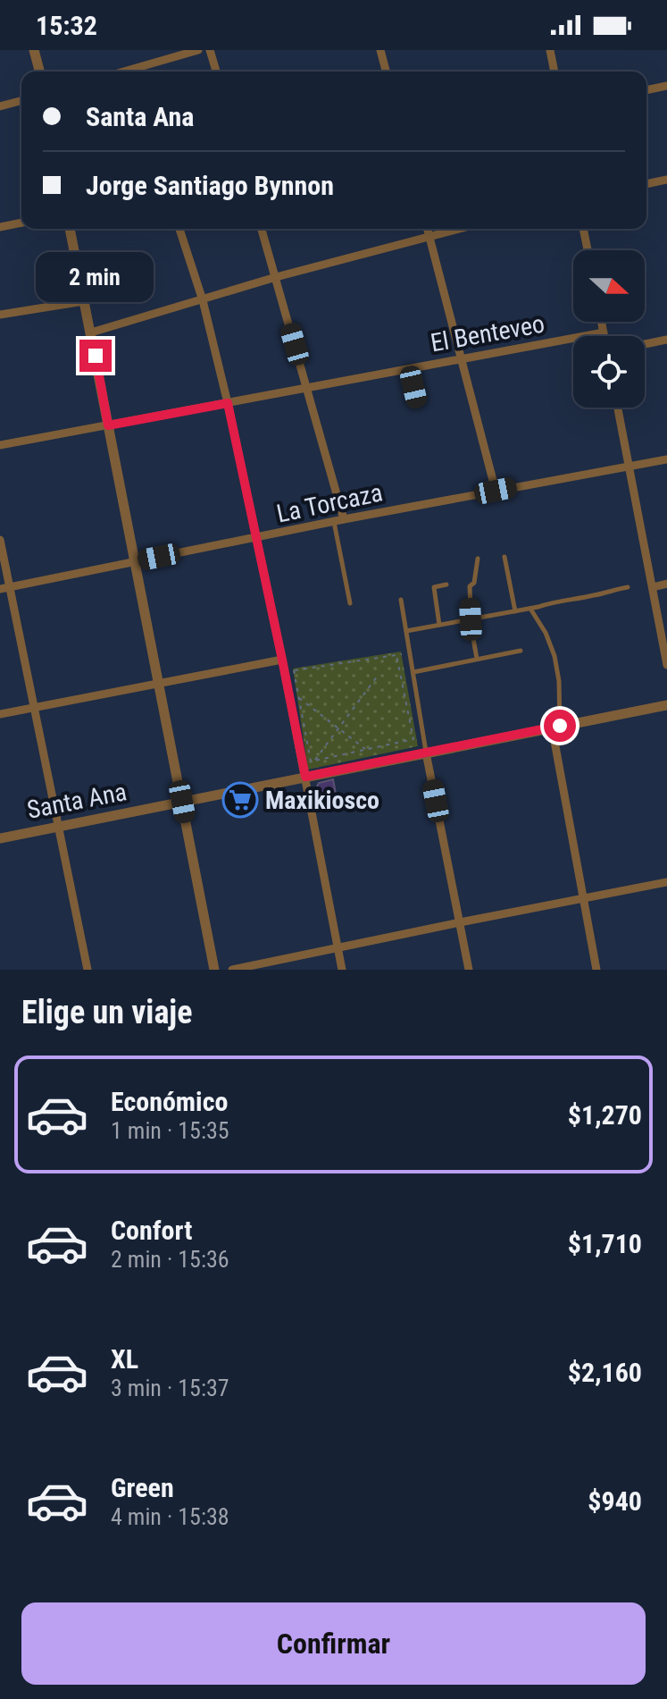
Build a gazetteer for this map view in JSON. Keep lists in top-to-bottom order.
{
  "streets": {
    "street": ["El Benteveo", "La Torcaza", "Santa Ana"]
  },
  "places": {
    "supermarket": ["Maxikiosco"]
  },
  "north": "right",
  "page": {
    "status": "15:32",
    "banner": ["Santa Ana", "Jorge Santiago Bynnon"],
    "bubble": "2 min",
    "heading": "Elige un viaje",
    "list": [
      {
        "name": "Económico",
        "note": "1 min · 15:35",
        "value": "$1,270"
      },
      {
        "name": "Confort",
        "note": "2 min · 15:36",
        "value": "$1,710"
      },
      {
        "name": "XL",
        "note": "3 min · 15:37",
        "value": "$2,160"
      },
      {
        "name": "Green",
        "note": "4 min · 15:38",
        "value": "$940"
      }
    ],
    "buttons": "Confirmar"
  }
}
